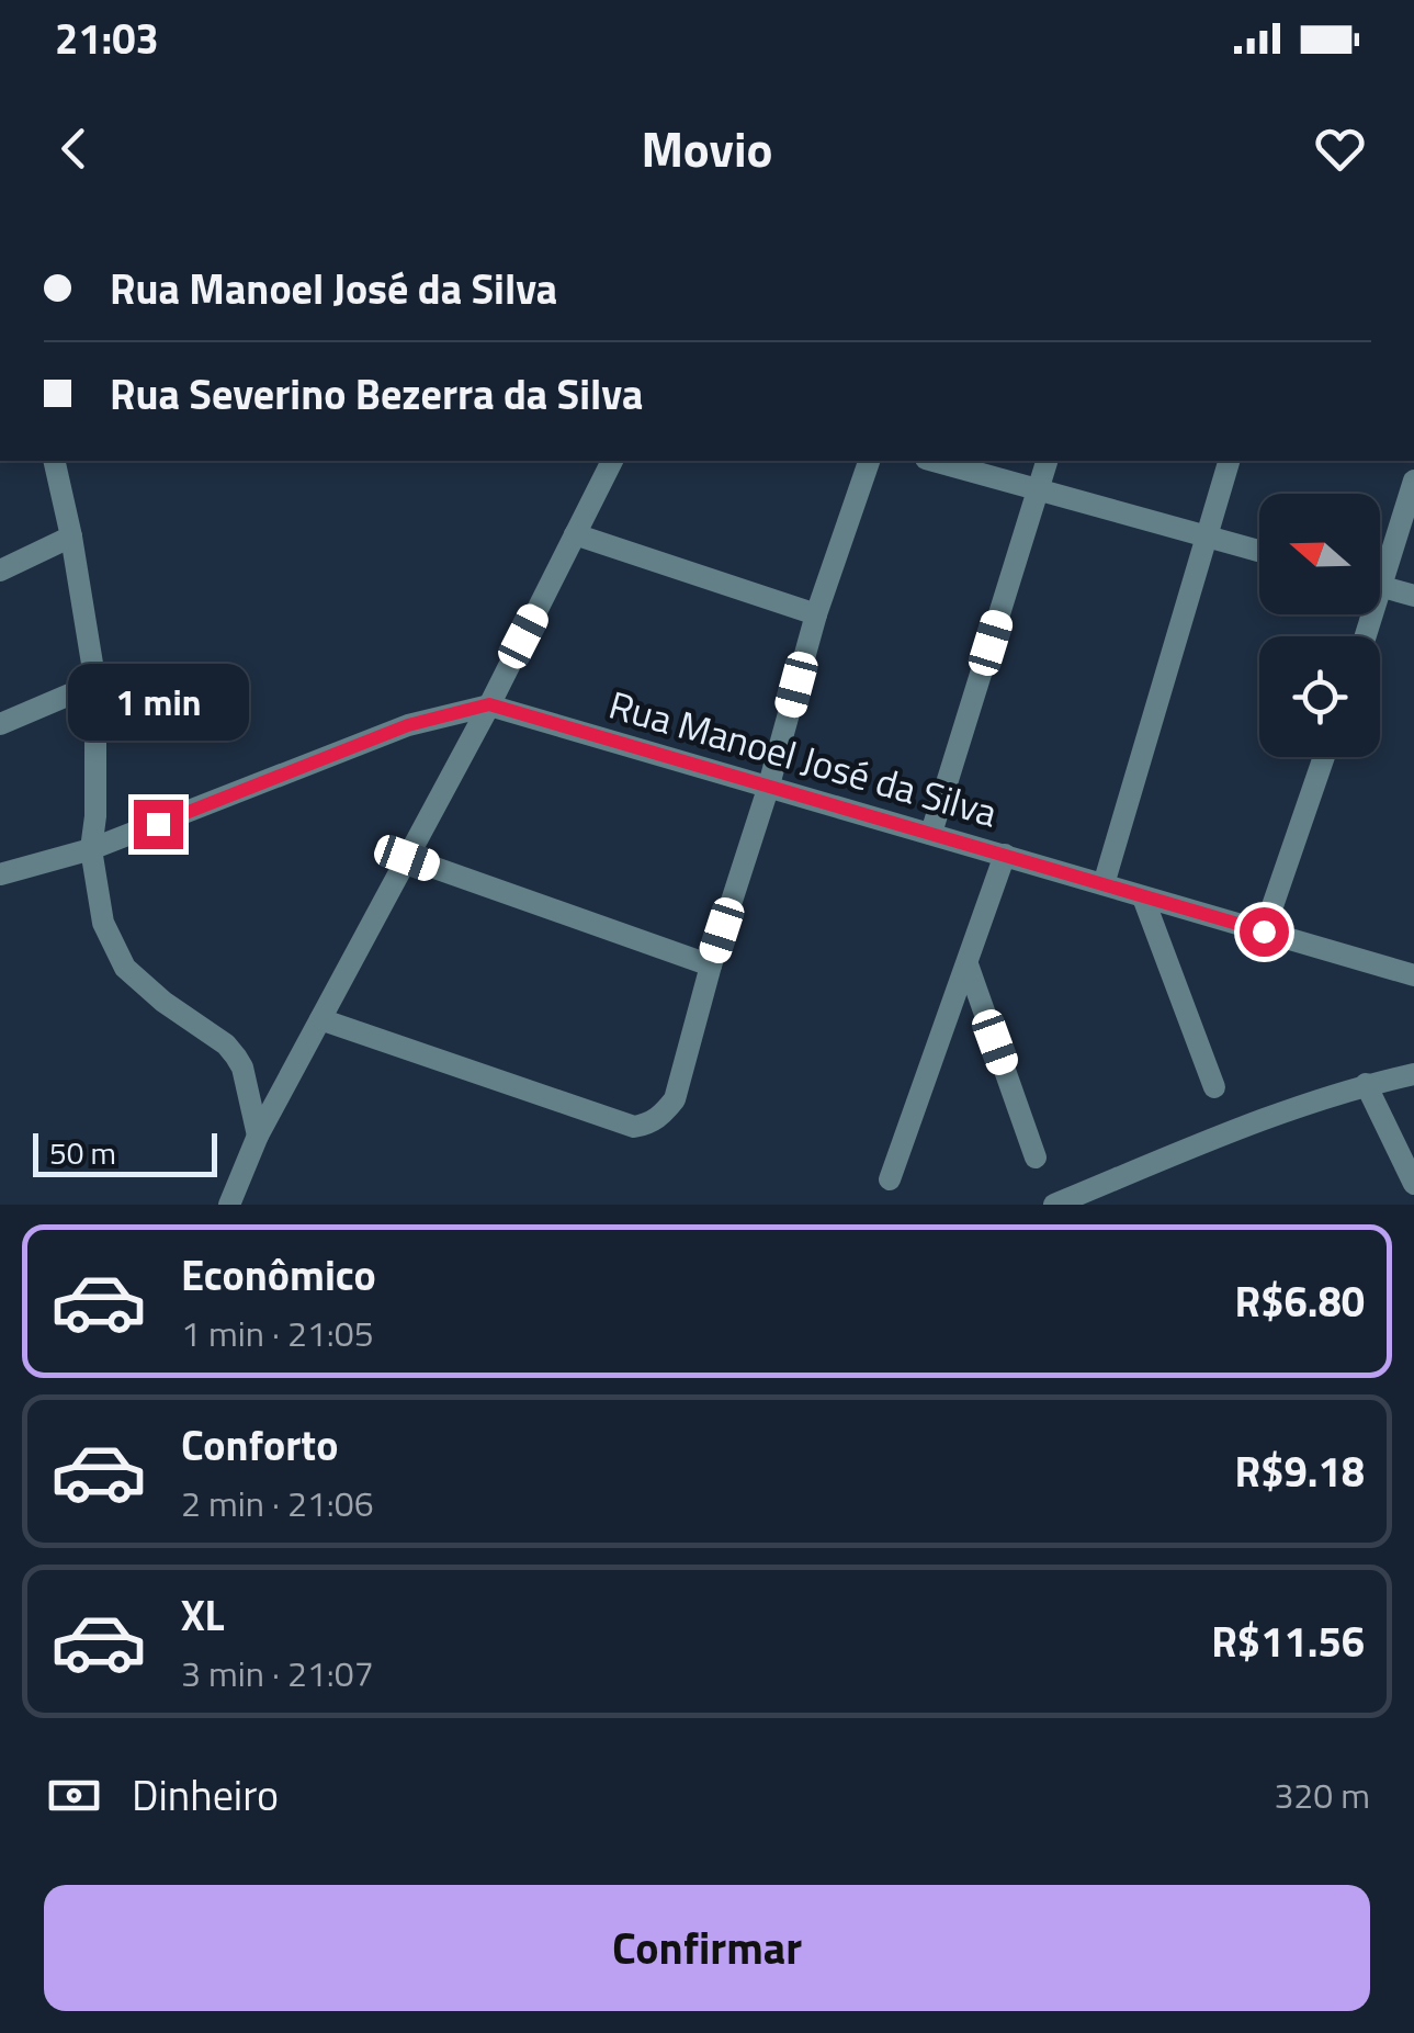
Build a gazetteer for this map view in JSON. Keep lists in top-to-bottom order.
{
  "streets": {
    "street": ["Rua Manoel José da Silva"]
  },
  "scale_bar": "50 m",
  "north": "left",
  "page": {
    "status": "21:03",
    "header": "Movio",
    "banner": ["Rua Manoel José da Silva", "Rua Severino Bezerra da Silva"],
    "bubble": "1 min",
    "scale": "50 m",
    "list": [
      {
        "name": "Econômico",
        "note": "1 min · 21:05",
        "value": "R$6.80"
      },
      {
        "name": "Conforto",
        "note": "2 min · 21:06",
        "value": "R$9.18"
      },
      {
        "name": "XL",
        "note": "3 min · 21:07",
        "value": "R$11.56"
      }
    ],
    "pay": ["Dinheiro", "320 m"],
    "buttons": "Confirmar"
  }
}
